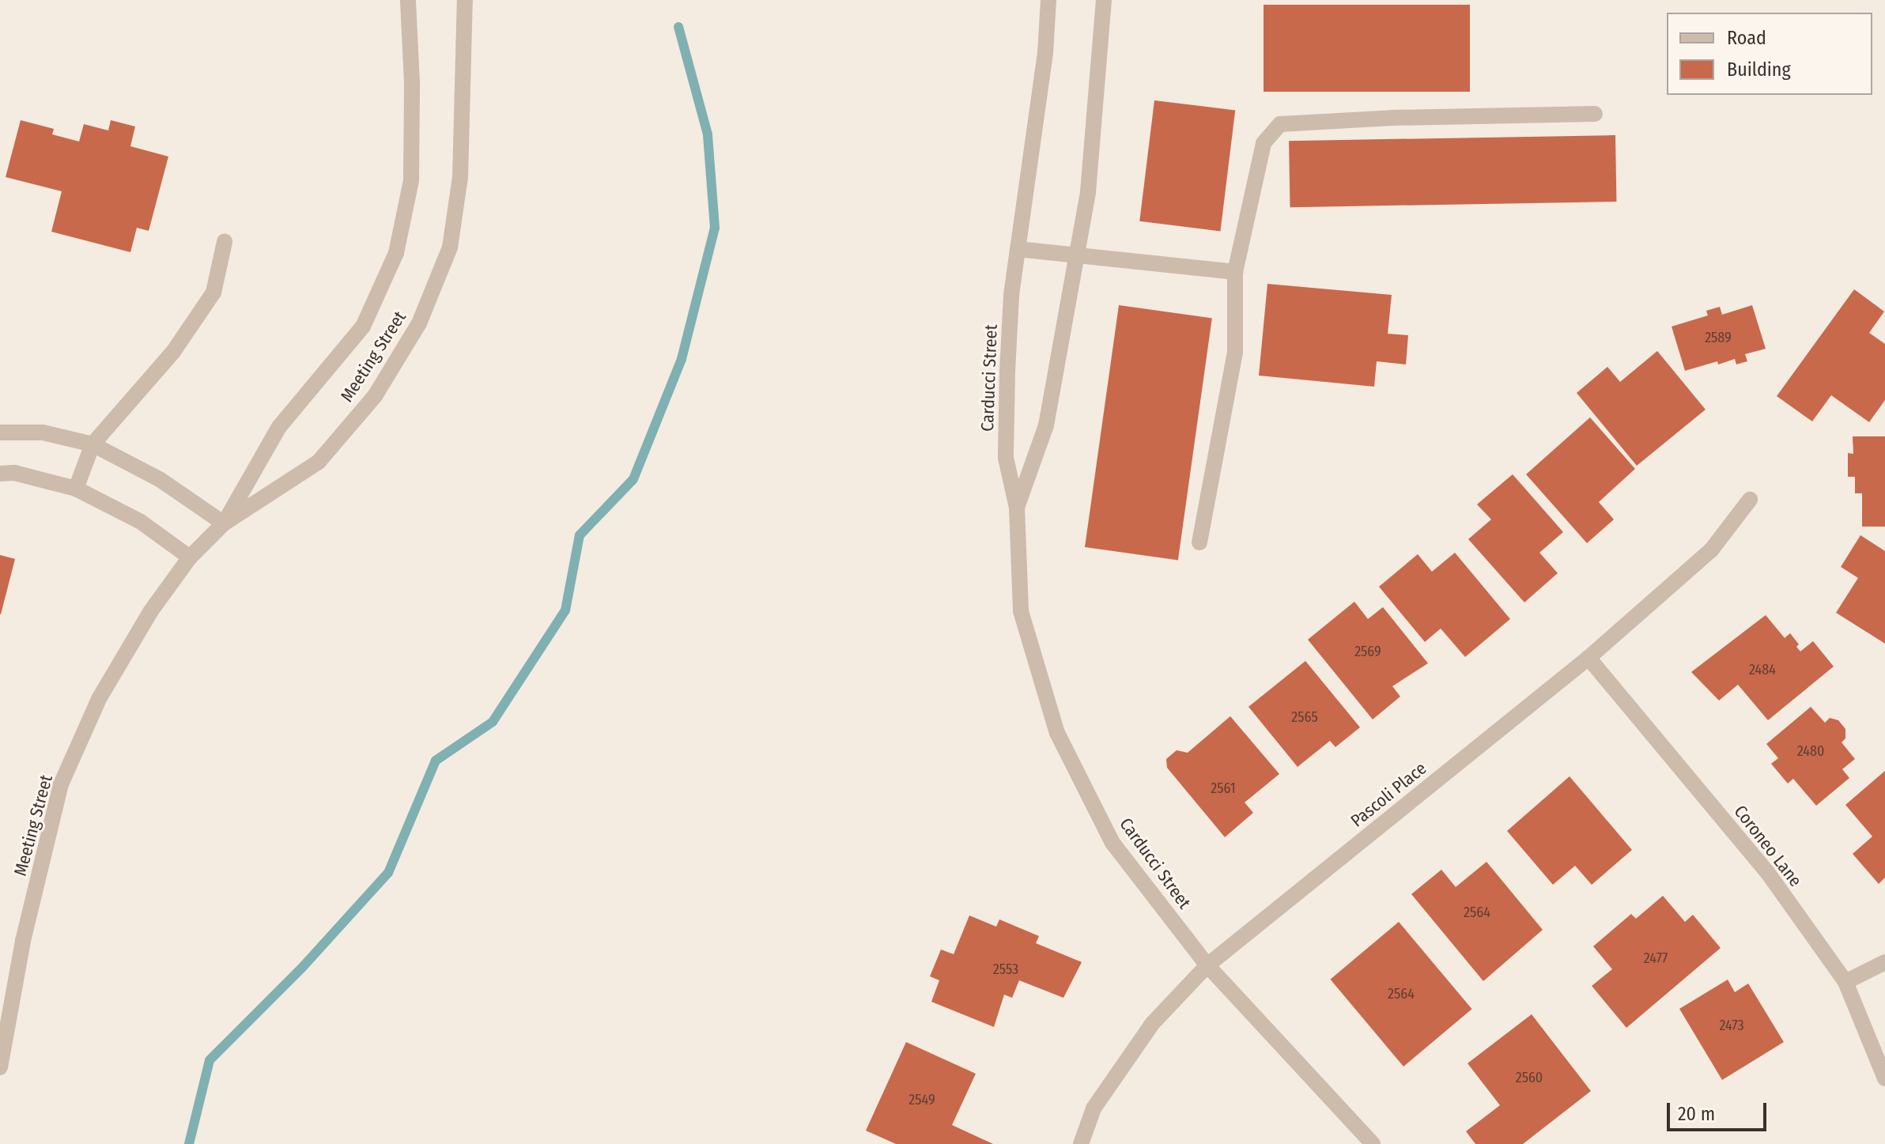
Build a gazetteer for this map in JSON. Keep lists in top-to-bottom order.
{
  "streets": {
    "street": [
      "Meeting Street",
      "Carducci Street",
      "Pascoli Place",
      "Coroneo Lane"
    ]
  },
  "crossings": [
    ["Carducci Street", "Pascoli Place"],
    ["Pascoli Place", "Coroneo Lane"]
  ],
  "house_numbers": [
    "2589",
    "2569",
    "2484",
    "2565",
    "2480",
    "2561",
    "2564",
    "2477",
    "2553",
    "2564",
    "2473",
    "2560",
    "2549"
  ],
  "legend": ["Road", "Building"],
  "scale_bar": "20 m"
}
